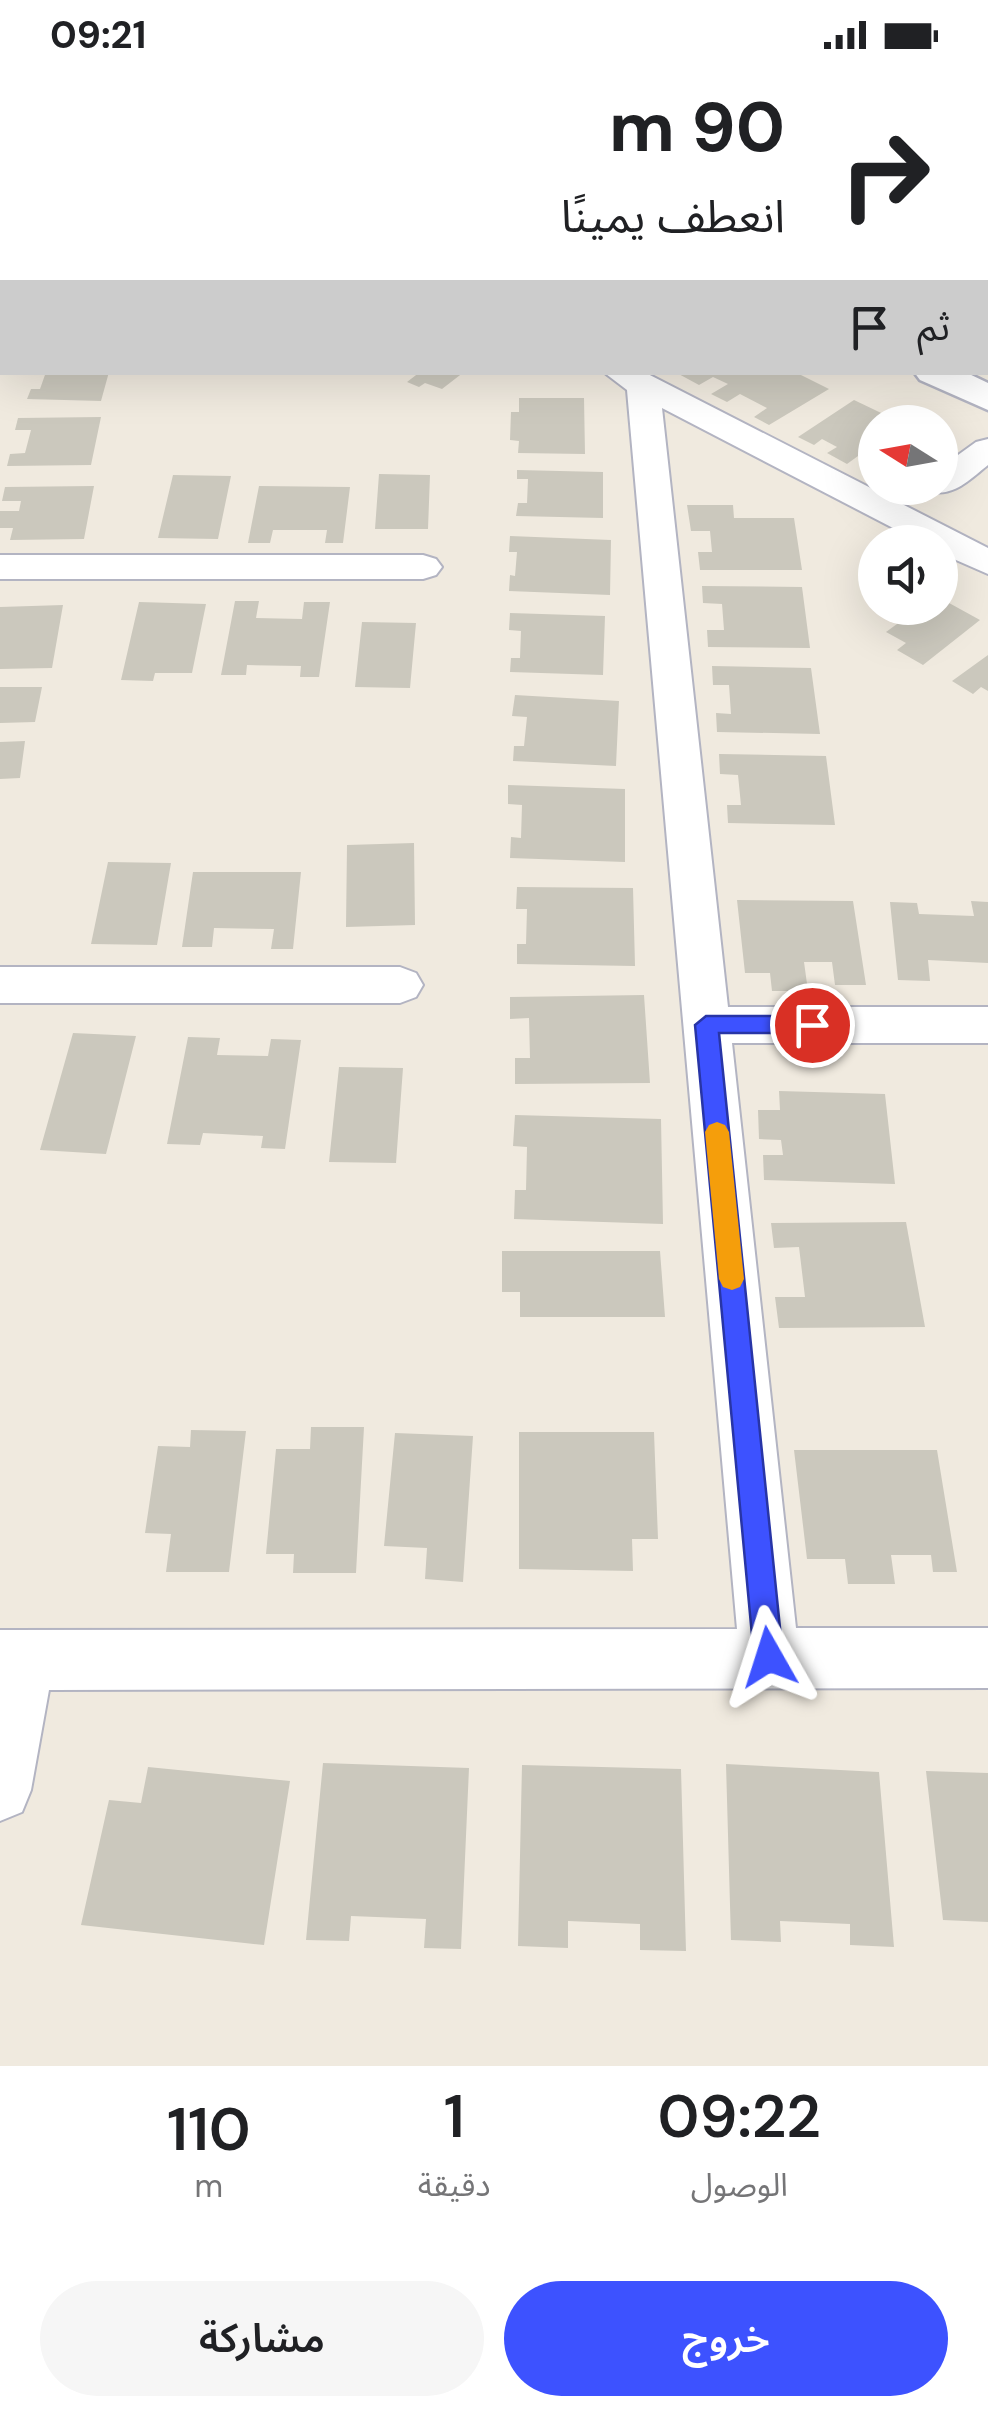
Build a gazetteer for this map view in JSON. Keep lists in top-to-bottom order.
{
  "north": "left",
  "page": {
    "status": "09:21",
    "turn": ["90 m", "انعطف يمينًا"],
    "then": "ثم",
    "eta": [
      "09:22",
      "الوصول",
      "1",
      "دقيقة",
      "110",
      "m"
    ],
    "buttons": ["خروج", "مشاركة"]
  }
}
